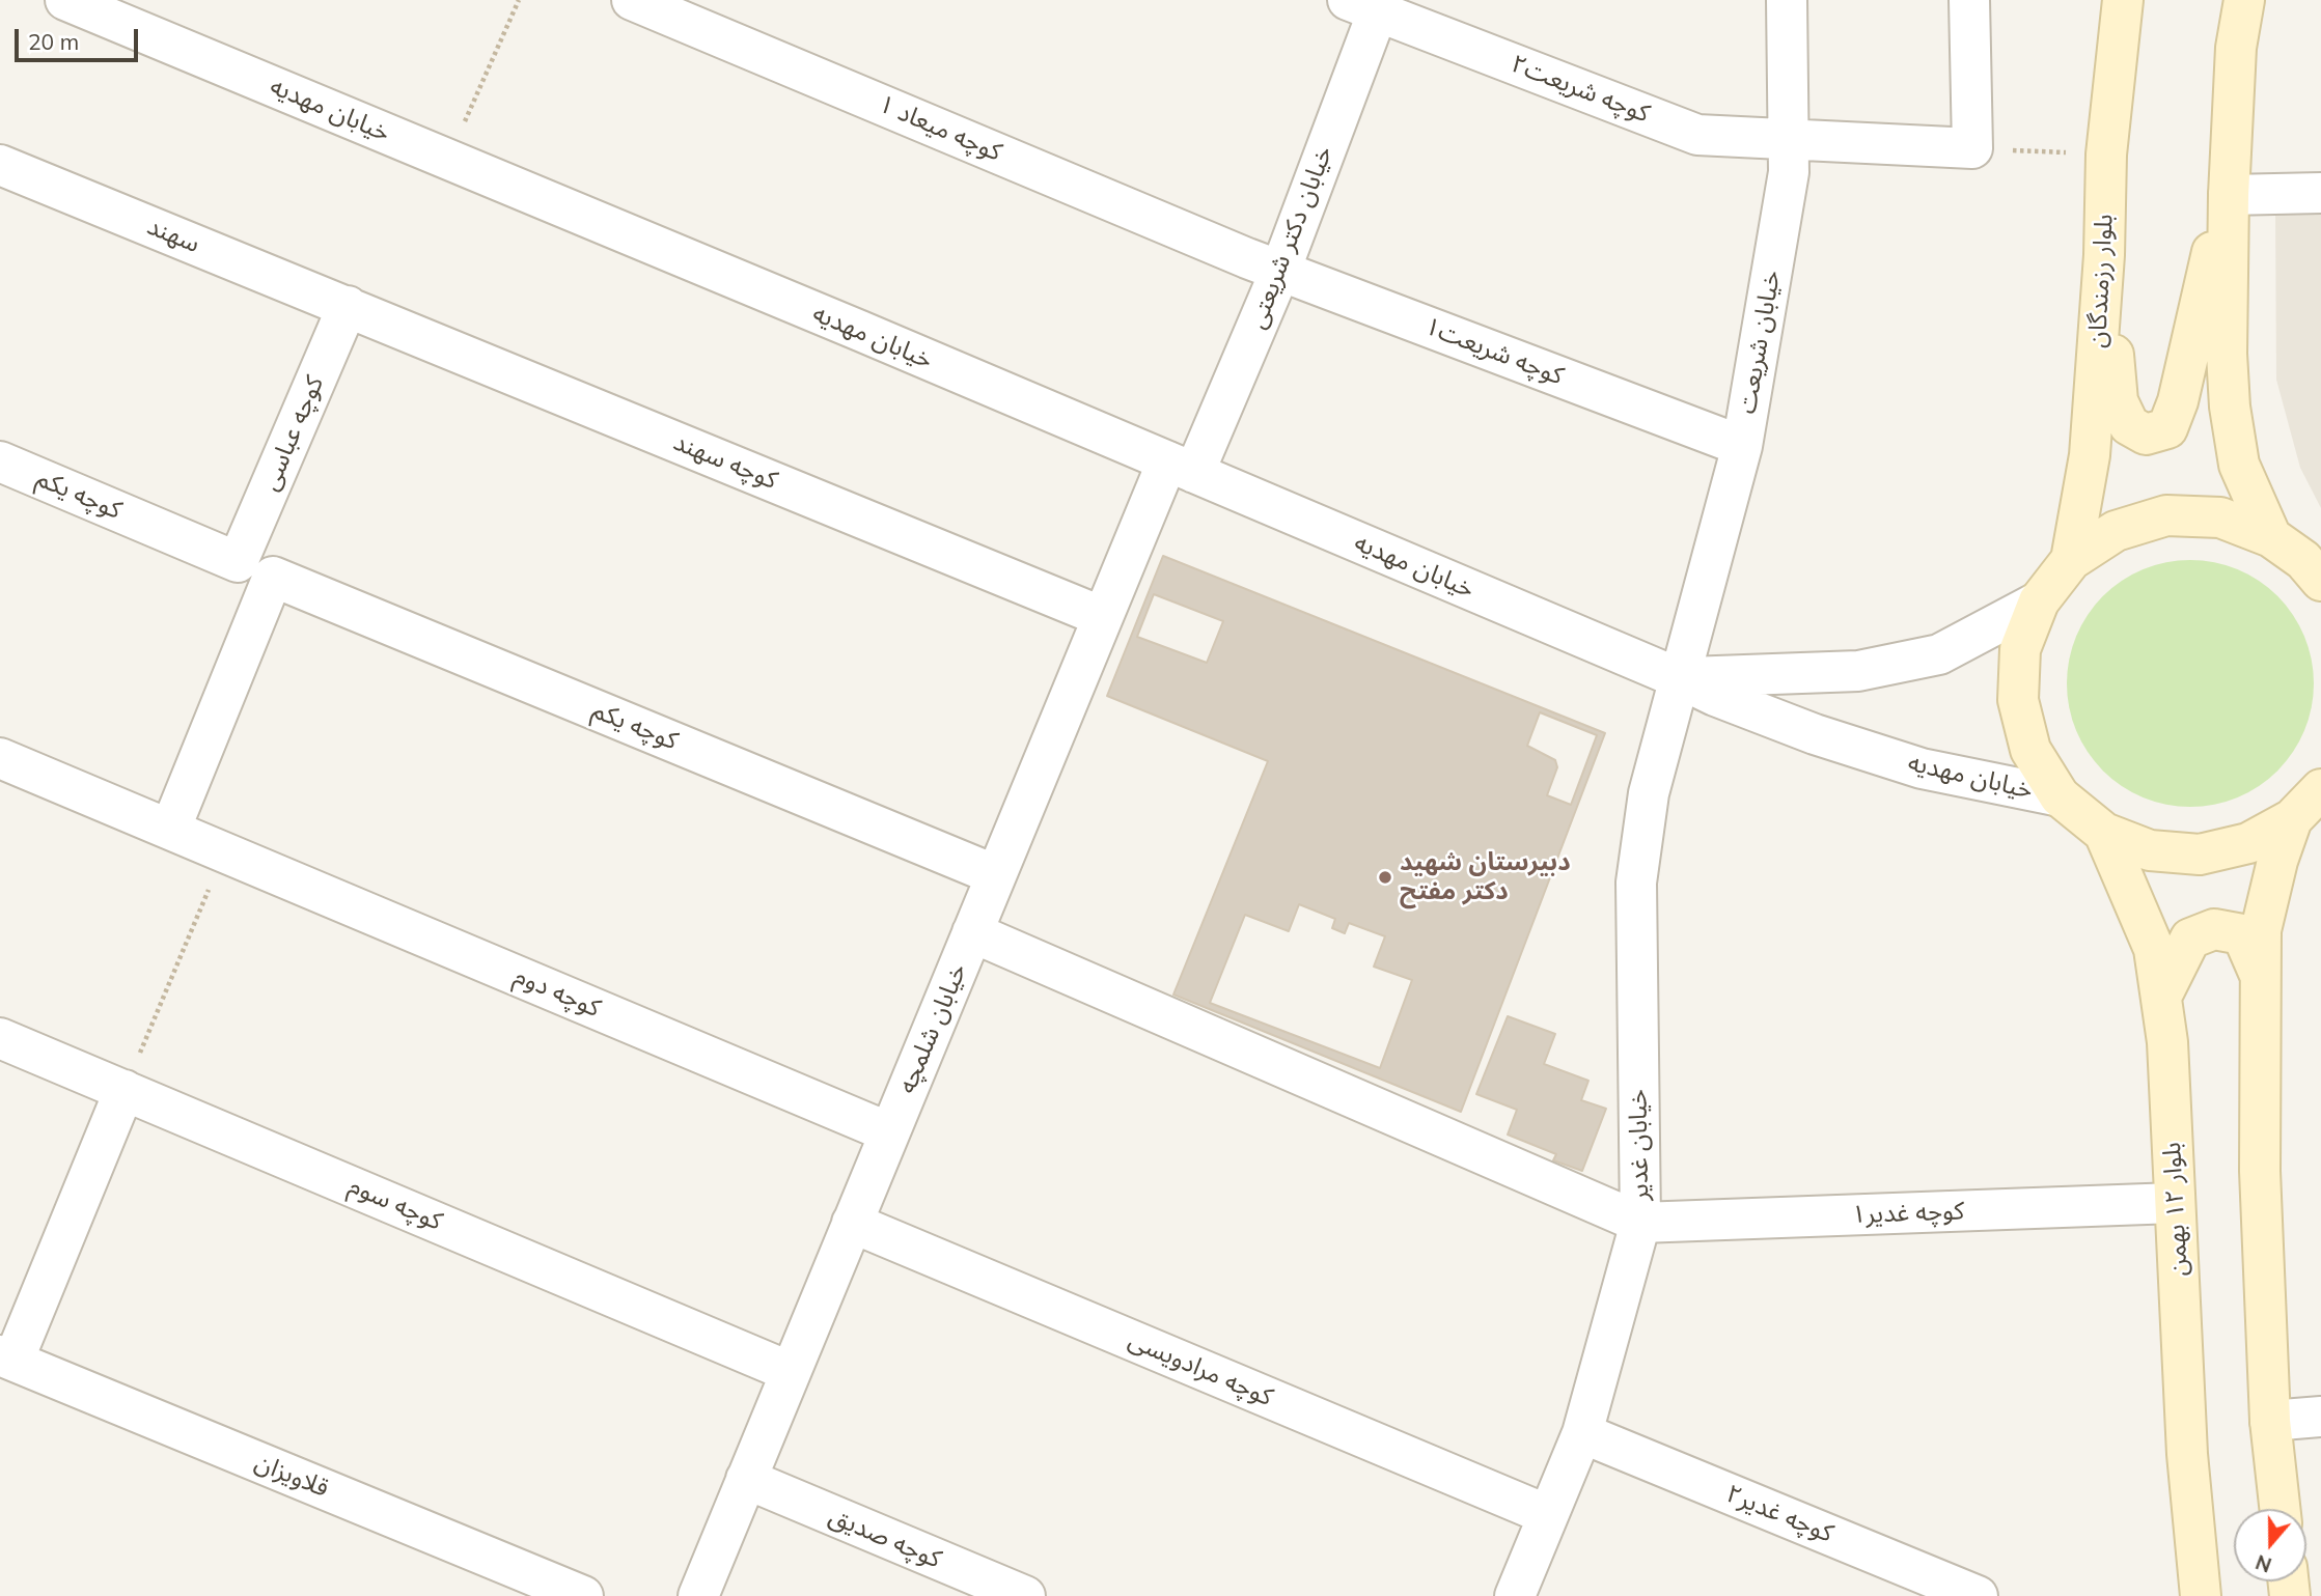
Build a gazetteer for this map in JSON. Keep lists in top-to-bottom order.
{
  "streets": {
    "main road": ["بلوار رزمندگان", "بلوار ۱۲ بهمن"],
    "street": [
      "کوچه شریعت۲",
      "خیابان مهدیه",
      "کوچه میعاد ۱",
      "سهند",
      "خیابان دکتر شریعتی",
      "خیابان شریعت",
      "کوچه شریعت۱",
      "کوچه عباسی",
      "کوچه سهند",
      "کوچه یکم",
      "کوچه دوم",
      "خیابان شلمچه",
      "خیابان غدیر",
      "کوچه سوم",
      "کوچه غدیر۱",
      "کوچه مرادویسی",
      "قلاویزان",
      "کوچه غدیر۲",
      "کوچه صدیق"
    ]
  },
  "crossings": [
    ["کوچه شریعت۲", "خیابان دکتر شریعتی"],
    ["کوچه شریعت۲", "خیابان شریعت"],
    ["خیابان مهدیه", "خیابان دکتر شریعتی"],
    ["خیابان مهدیه", "خیابان شریعت"],
    ["خیابان مهدیه", "خیابان شلمچه"],
    ["خیابان مهدیه", "خیابان غدیر"],
    ["کوچه میعاد ۱", "خیابان دکتر شریعتی"],
    ["کوچه میعاد ۱", "کوچه شریعت۱"],
    ["سهند", "کوچه عباسی"],
    ["سهند", "کوچه سهند"],
    ["خیابان دکتر شریعتی", "کوچه شریعت۱"],
    ["خیابان دکتر شریعتی", "خیابان شلمچه"],
    ["خیابان شریعت", "کوچه شریعت۱"],
    ["خیابان شریعت", "خیابان غدیر"],
    ["کوچه عباسی", "کوچه سهند"],
    ["کوچه عباسی", "کوچه یکم"],
    ["کوچه عباسی", "کوچه دوم"],
    ["کوچه سهند", "خیابان شلمچه"],
    ["کوچه یکم", "خیابان شلمچه"],
    ["کوچه دوم", "خیابان شلمچه"],
    ["خیابان شلمچه", "کوچه سوم"],
    ["خیابان شلمچه", "کوچه مرادویسی"],
    ["خیابان شلمچه", "کوچه صدیق"],
    ["خیابان غدیر", "کوچه غدیر۱"],
    ["خیابان غدیر", "کوچه مرادویسی"],
    ["خیابان غدیر", "کوچه غدیر۲"],
    ["بلوار ۱۲ بهمن", "کوچه غدیر۱"]
  ],
  "places": ["دبیرستان شهید دکتر مفتح"],
  "scale_bar": "20 m",
  "north": "bottom"
}
